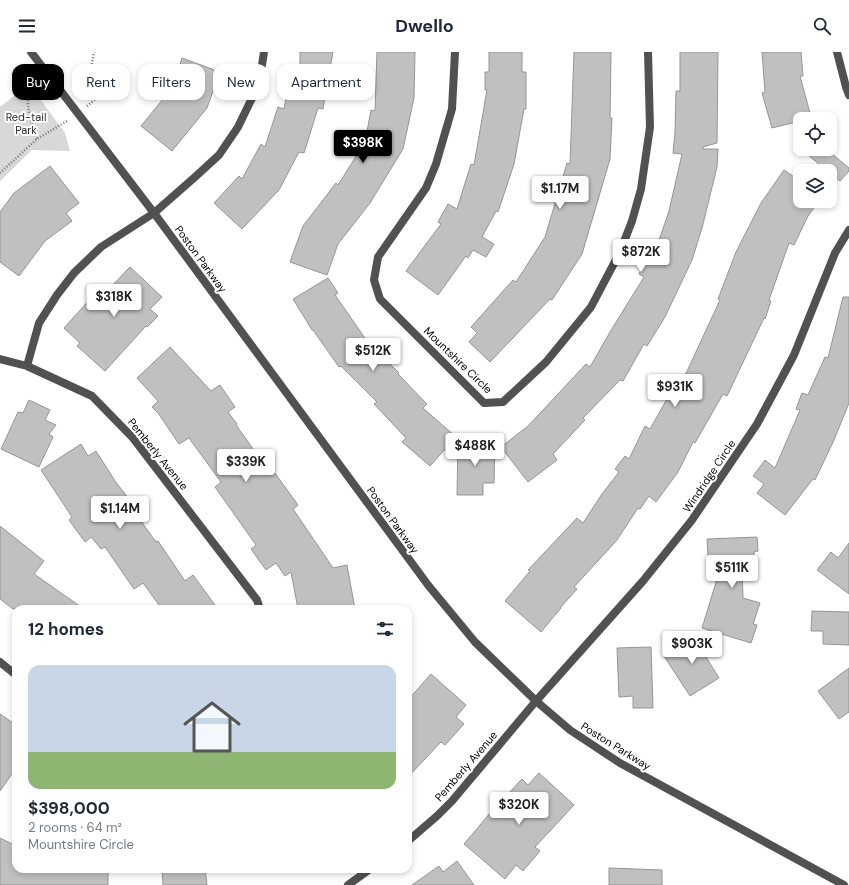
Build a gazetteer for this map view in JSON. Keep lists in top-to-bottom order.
{
  "streets": {
    "street": [
      "Poston Parkway",
      "Mountshire Circle",
      "Pemberly Avenue",
      "Windridge Circle"
    ]
  },
  "crossings": [
    ["Poston Parkway", "Pemberly Avenue"],
    ["Poston Parkway", "Windridge Circle"],
    ["Pemberly Avenue", "Windridge Circle"]
  ],
  "parks": ["Red-tail Park"],
  "page": {
    "header": "Dwello",
    "chip": [
      "Buy",
      "Rent",
      "Filters",
      "New",
      "Apartment"
    ],
    "price": [
      "$398K",
      "$1.17M",
      "$872K",
      "$318K",
      "$512K",
      "$931K",
      "$488K",
      "$339K",
      "$1.14M",
      "$511K",
      "$903K",
      "$320K"
    ],
    "heading": "12 homes",
    "list": [
      {
        "name": "$398,000",
        "note": "2 rooms · 64 m² · Mountshire Circle"
      }
    ]
  }
}
